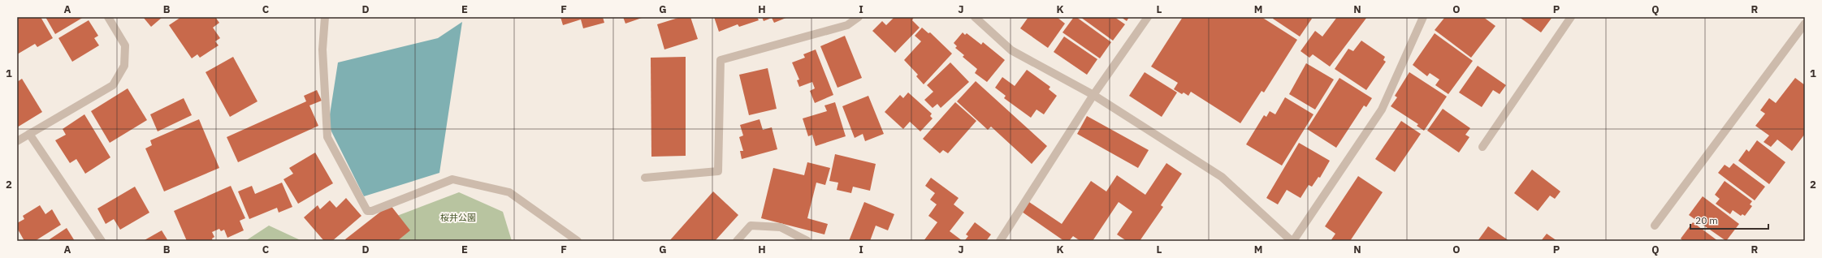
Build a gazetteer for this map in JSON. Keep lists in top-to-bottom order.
{
  "parks": ["桜井公園"],
  "scale_bar": "20 m",
  "grid": {
    "columns": [
      "A",
      "B",
      "C",
      "D",
      "E",
      "F",
      "G",
      "H",
      "I",
      "J",
      "K",
      "L",
      "M",
      "N",
      "O",
      "P",
      "Q",
      "R"
    ],
    "rows": ["1", "2"]
  }
}
